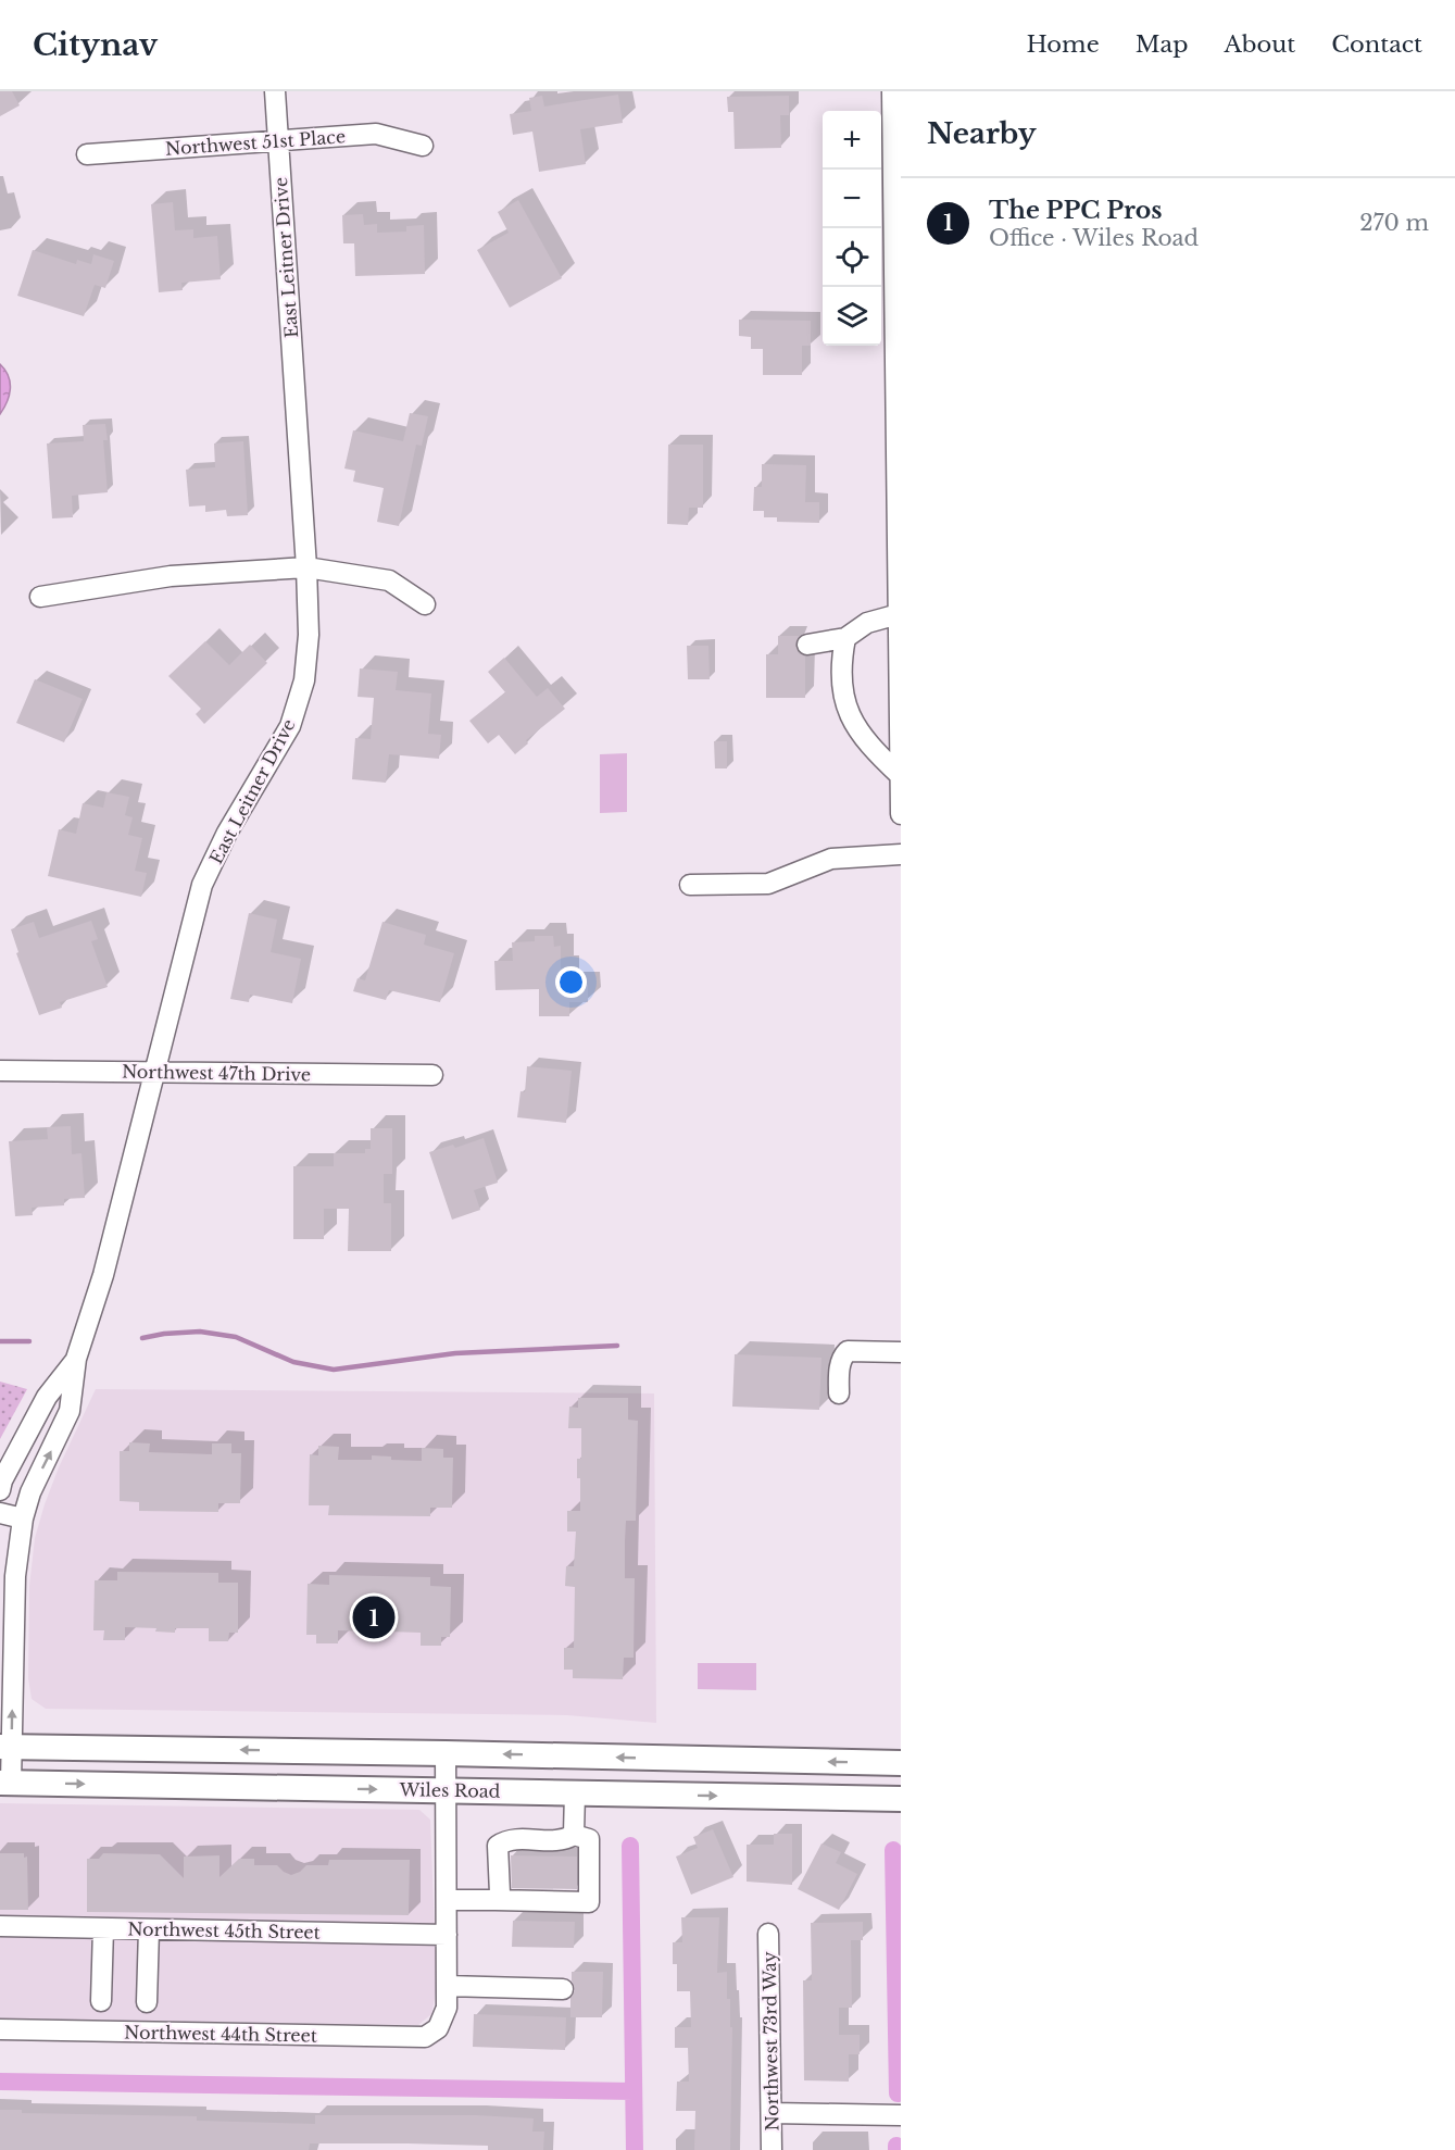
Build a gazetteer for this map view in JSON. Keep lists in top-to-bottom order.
{
  "streets": {
    "main road": ["Wiles Road"],
    "street": [
      "Northwest 51st Place",
      "East Leitner Drive",
      "Northwest 47th Drive",
      "Northwest 45th Street",
      "Northwest 44th Street",
      "Northwest 73rd Way"
    ]
  },
  "crossings": [
    ["Northwest 51st Place", "East Leitner Drive"],
    ["East Leitner Drive", "Northwest 47th Drive"],
    ["East Leitner Drive", "Wiles Road"]
  ],
  "page": {
    "header": "Citynav",
    "nav": [
      "Home",
      "Map",
      "About",
      "Contact"
    ],
    "heading": "Nearby",
    "map_buttons": ["+", "−"],
    "list": [
      {
        "mark": "1",
        "name": "The PPC Pros",
        "note": "Office · Wiles Road",
        "value": "270 m"
      }
    ],
    "pins": "1"
  }
}
